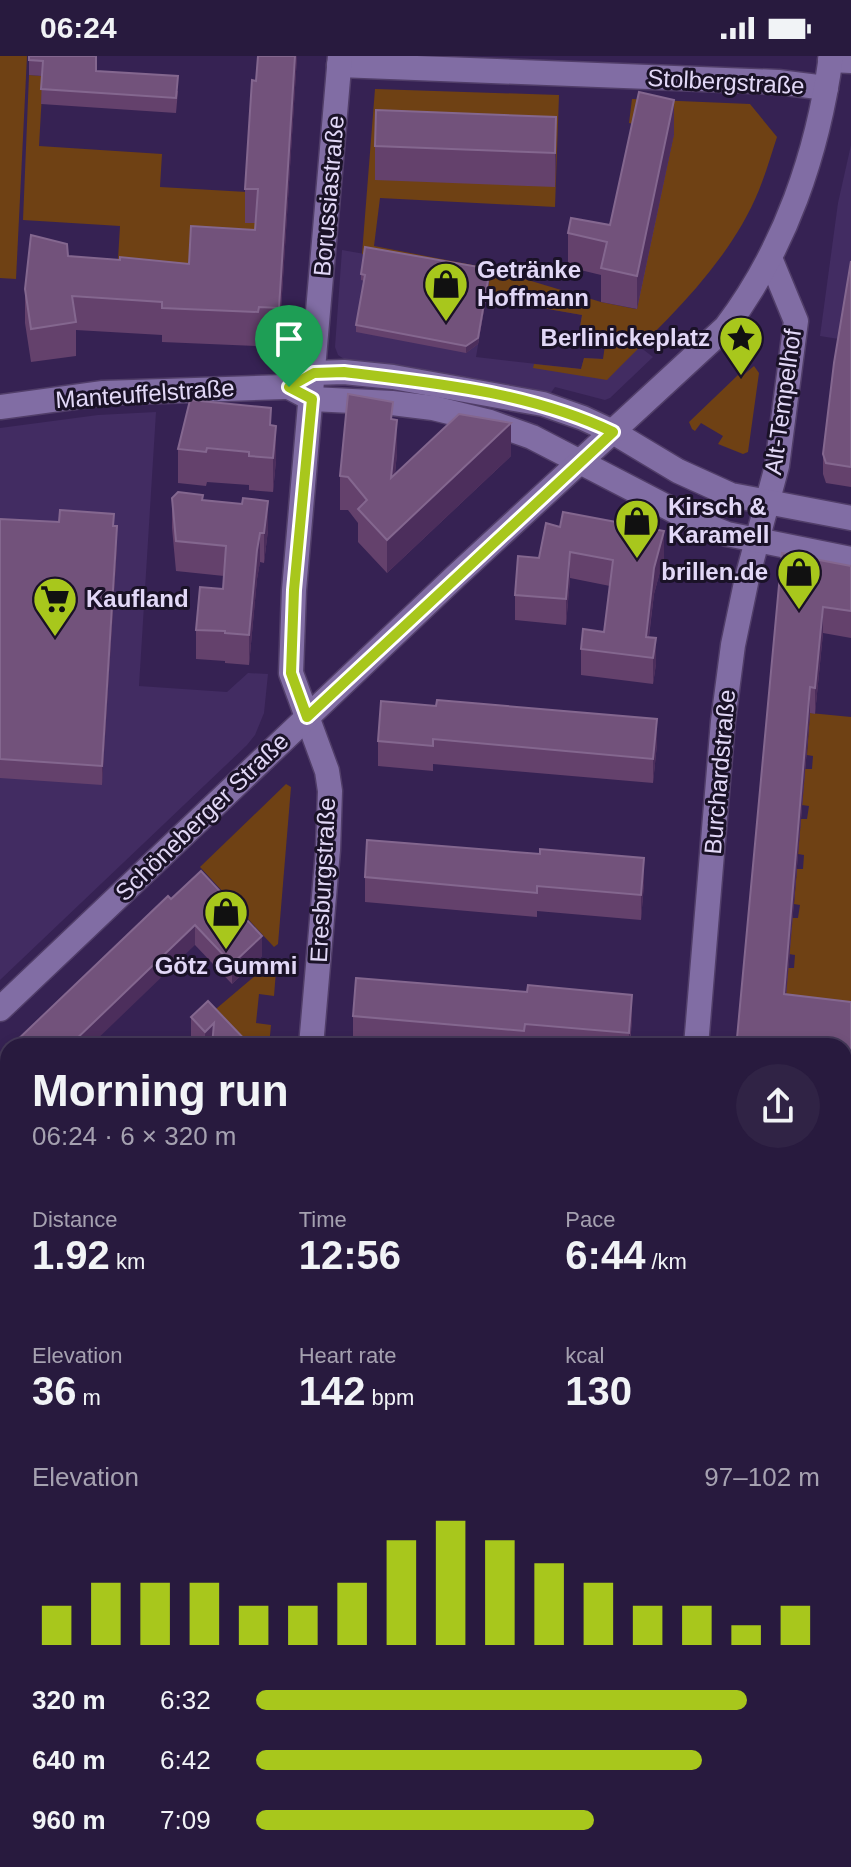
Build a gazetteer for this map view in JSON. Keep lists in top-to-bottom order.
{
  "streets": {
    "main road": [
      "Stolbergstraße",
      "Borussiastraße",
      "Manteuffelstraße",
      "Alt-Tempelhof",
      "Burchardstraße",
      "Schöneberger Straße",
      "Eresburgstraße"
    ]
  },
  "crossings": [
    ["Stolbergstraße", "Borussiastraße"],
    ["Borussiastraße", "Manteuffelstraße"],
    ["Borussiastraße", "Schöneberger Straße"],
    ["Borussiastraße", "Eresburgstraße"],
    ["Manteuffelstraße", "Alt-Tempelhof"],
    ["Manteuffelstraße", "Burchardstraße"],
    ["Manteuffelstraße", "Schöneberger Straße"],
    ["Alt-Tempelhof", "Burchardstraße"],
    ["Schöneberger Straße", "Eresburgstraße"]
  ],
  "places": {
    "shop": [
      "Getränke Hoffmann",
      "Kirsch & Karamell",
      "brillen.de",
      "Götz Gummi"
    ],
    "place": ["Berlinickeplatz"],
    "supermarket": ["Kaufland"]
  },
  "page": {
    "status": "06:24",
    "heading": ["Morning run", "06:24 · 6 × 320 m"],
    "stats": [
      ["Distance", "1.92 km"],
      ["Time", "12:56"],
      ["Pace", "6:44 /km"],
      ["Elevation", "36 m"],
      ["Heart rate", "142 bpm"],
      ["kcal", "130"]
    ],
    "chart": ["Elevation", "97–102 m"],
    "list": [
      {
        "name": "320 m",
        "note": "6:32"
      },
      {
        "name": "640 m",
        "note": "6:42"
      },
      {
        "name": "960 m",
        "note": "7:09"
      }
    ]
  }
}
